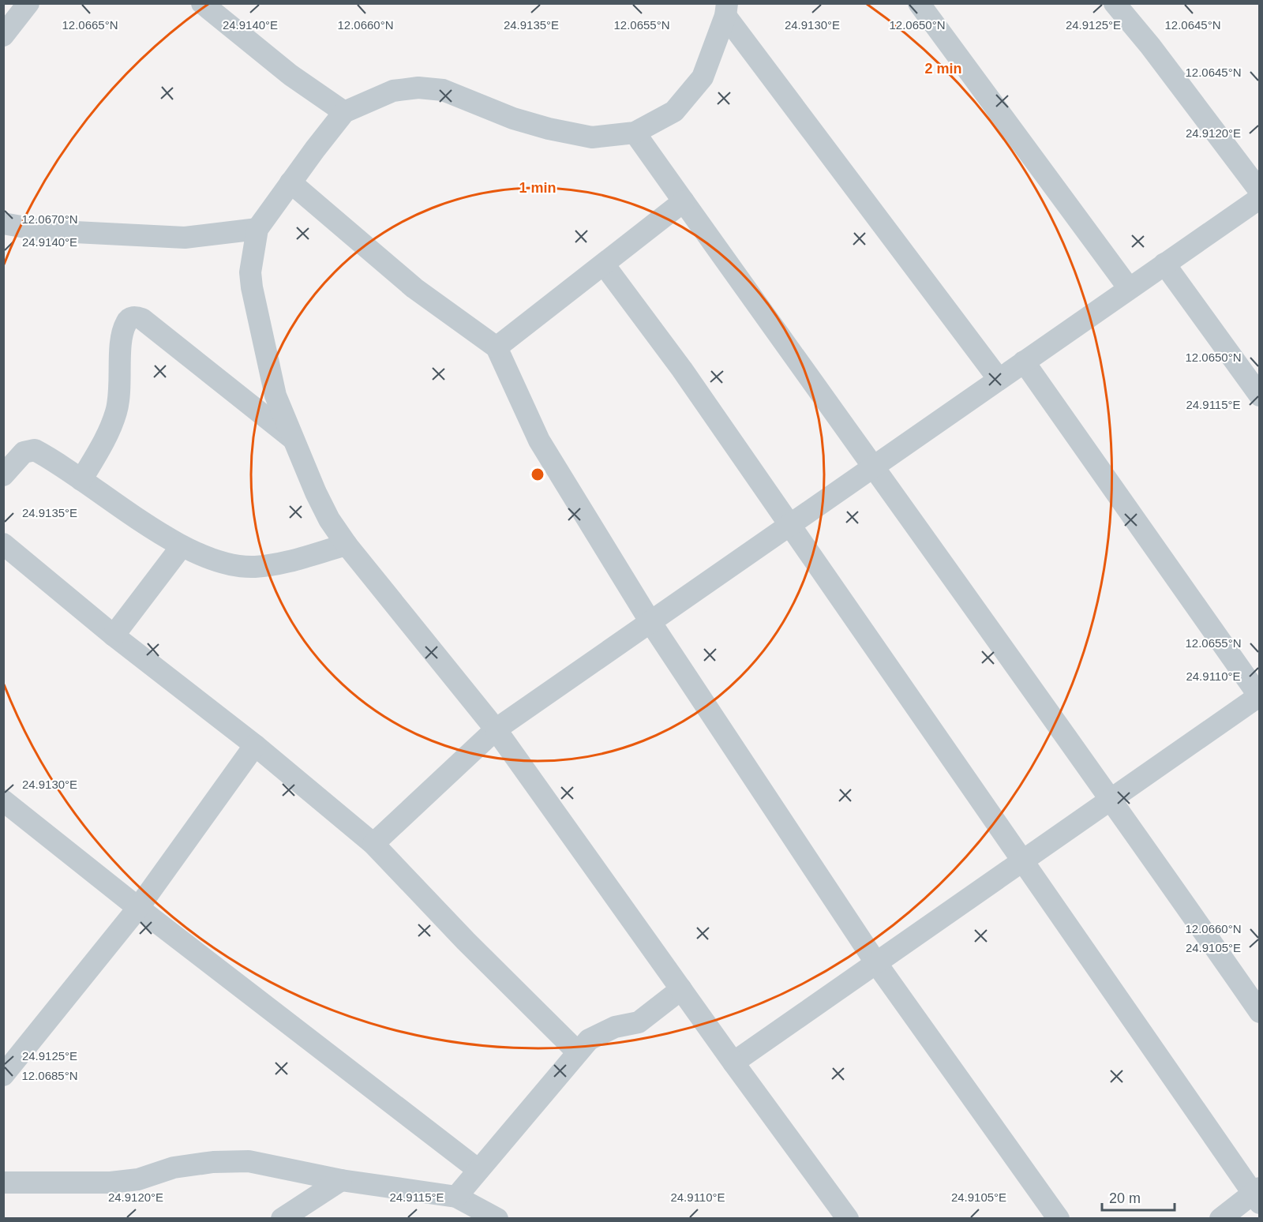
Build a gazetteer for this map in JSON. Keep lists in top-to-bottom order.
{
  "scale_bar": "20 m",
  "coordinates": [
    "24.9140°E",
    "24.9135°E",
    "24.9130°E",
    "24.9125°E",
    "12.0665°N",
    "12.0660°N",
    "12.0655°N",
    "12.0650°N",
    "12.0645°N",
    "24.9120°E",
    "12.0670°N",
    "24.9115°E",
    "24.9110°E",
    "24.9105°E",
    "12.0685°N"
  ],
  "rings": ["2 min", "1 min"]
}
